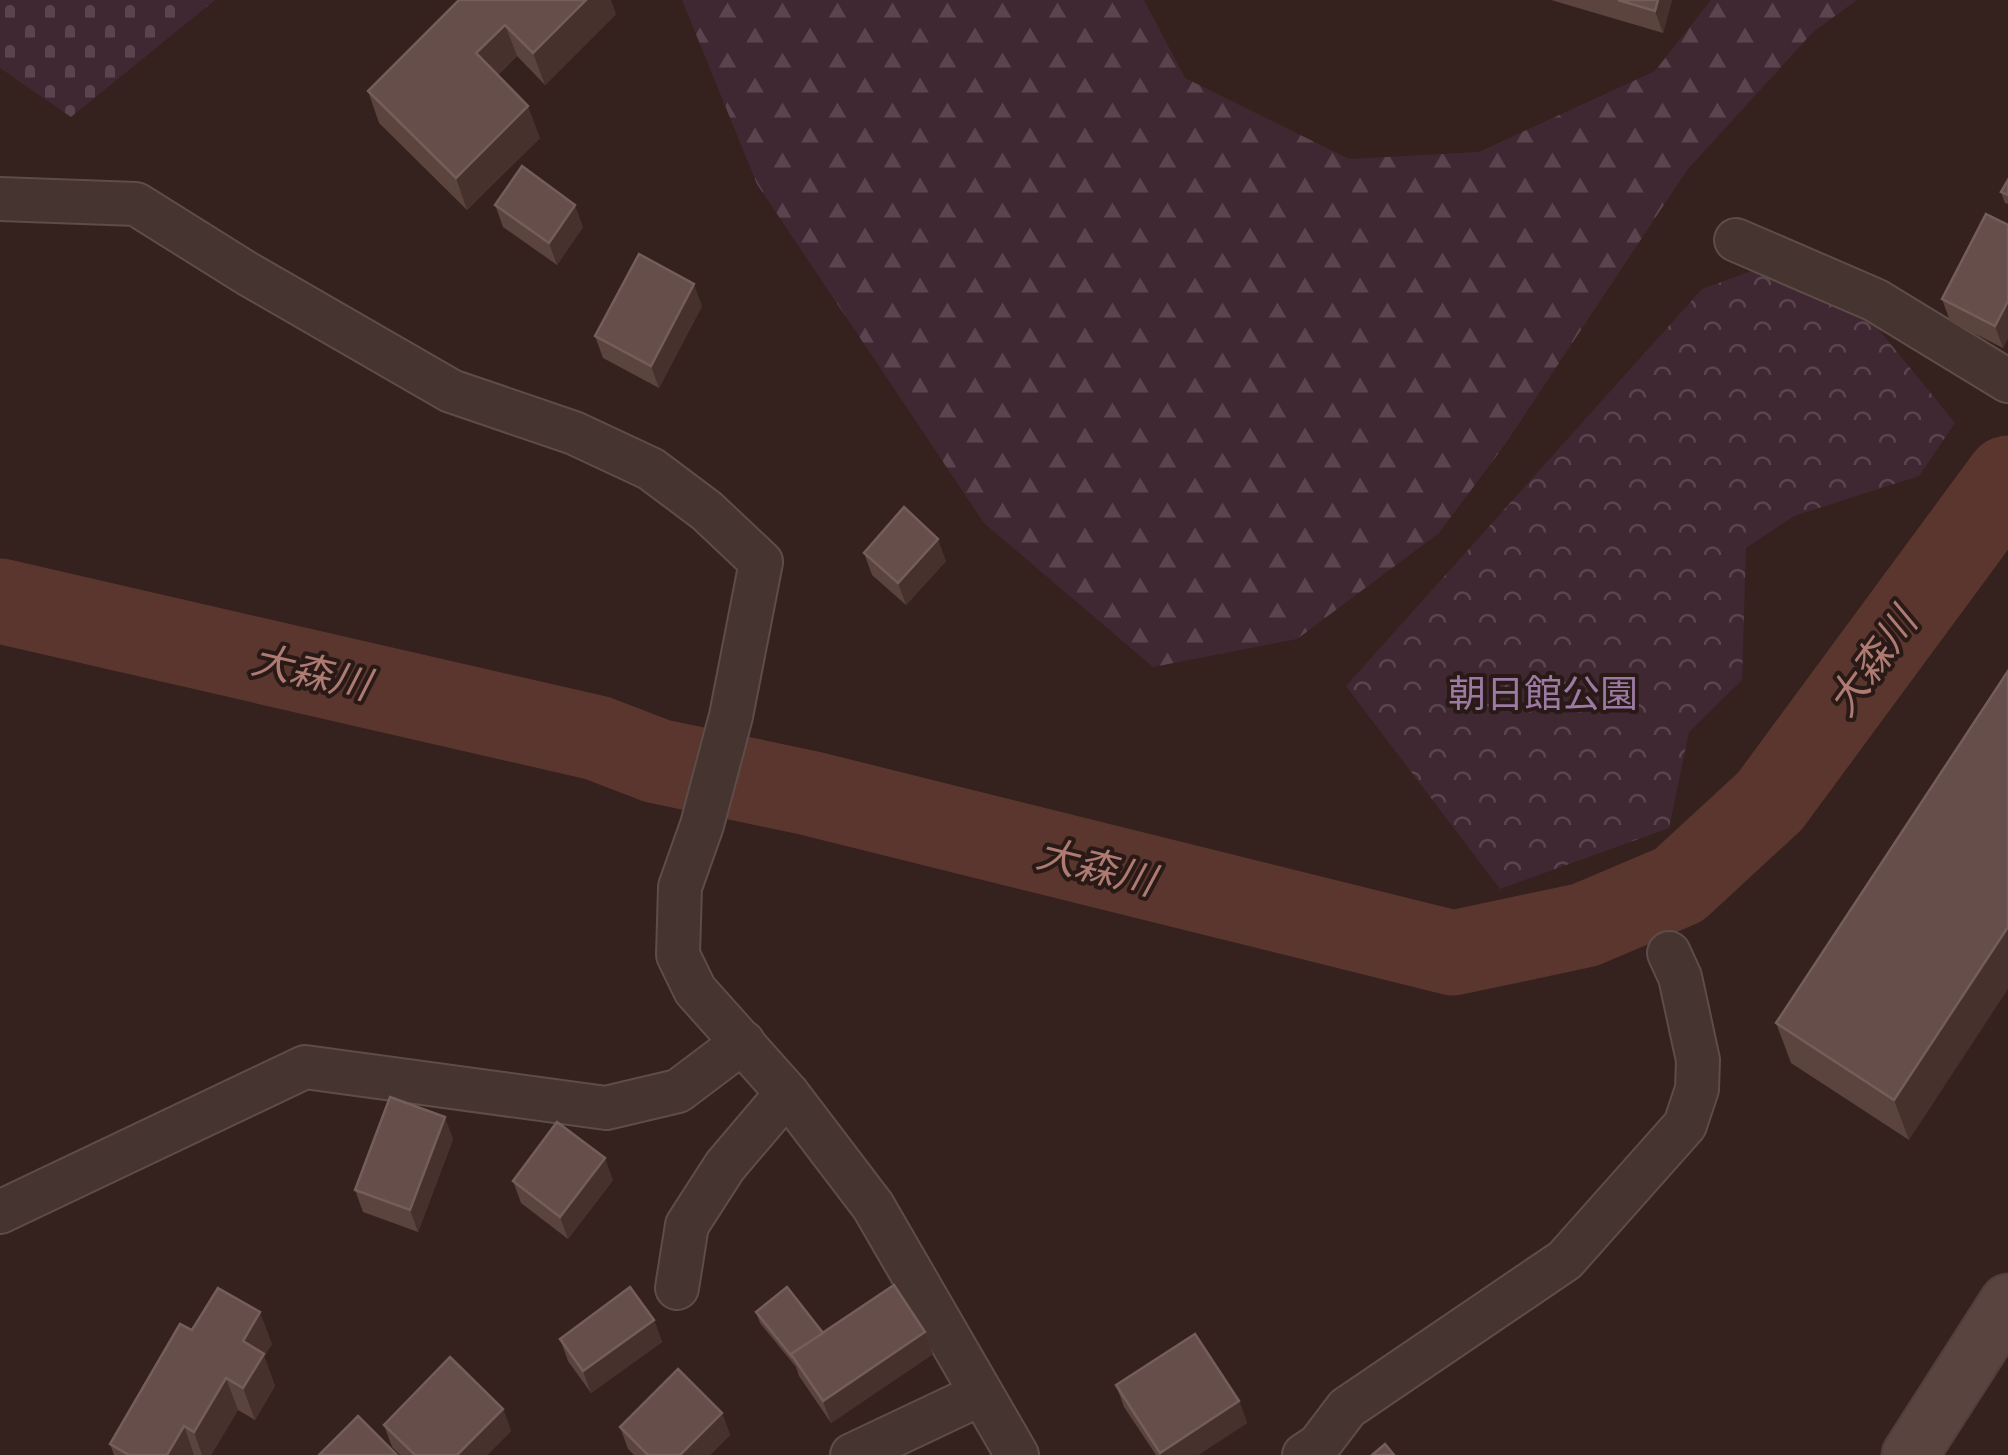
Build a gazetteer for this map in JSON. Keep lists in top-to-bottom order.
{
  "water": ["大森川"],
  "parks": ["朝日館公園"]
}
